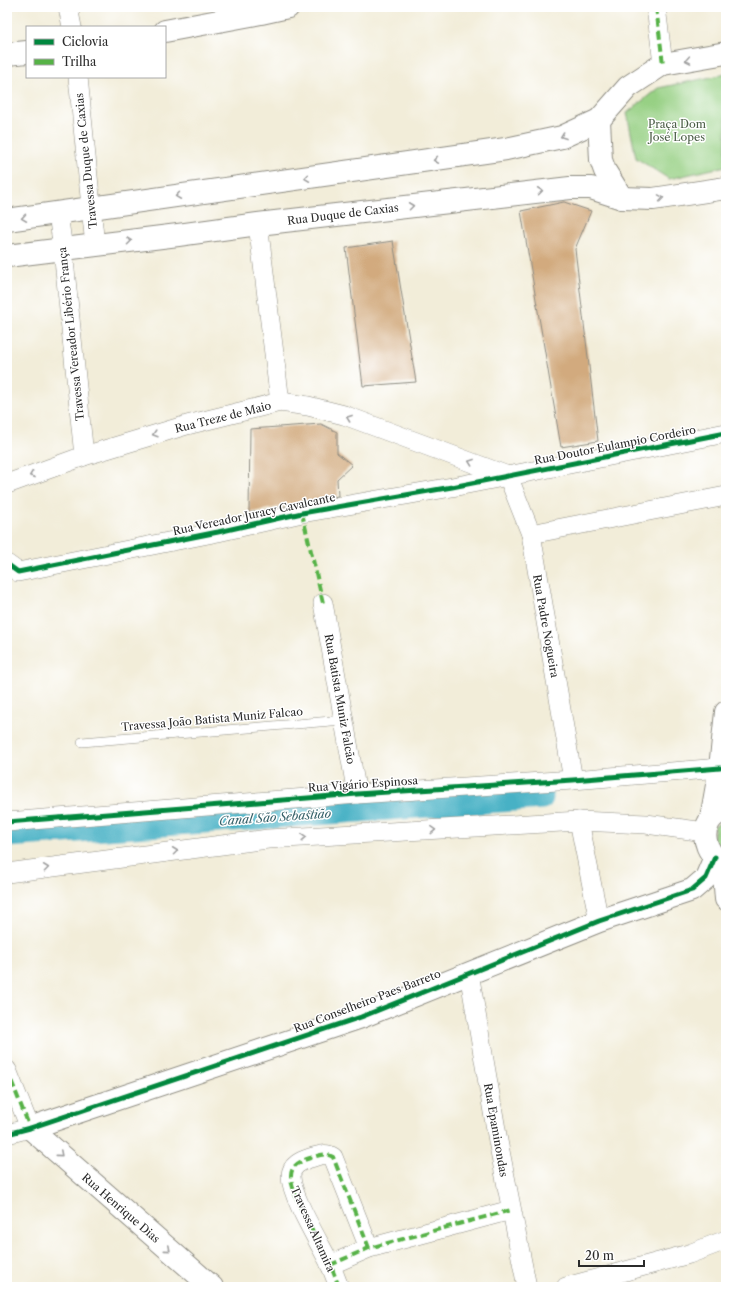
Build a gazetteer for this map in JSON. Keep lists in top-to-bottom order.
{
  "streets": {
    "main road": ["Rua Duque de Caxias", "Rua Conselheiro Paes Barreto", "Rua Henrique Dias"],
    "street": [
      "Travessa Duque de Caxias",
      "Travessa Vereador Libério França",
      "Rua Treze de Maio",
      "Rua Doutor Eulampio Cordeiro",
      "Rua Vereador Juracy Cavalcante",
      "Rua Padre Nogueira",
      "Rua Batista Muniz Falcão",
      "Rua Vigário Espinosa",
      "Rua Epaminondas",
      "Travessa Altamira"
    ],
    "lane": ["Travessa João Batista Muniz Falcao"]
  },
  "crossings": [
    ["Travessa Duque de Caxias", "Rua Duque de Caxias"],
    ["Rua Duque de Caxias", "Travessa Vereador Libério França"],
    ["Travessa Vereador Libério França", "Rua Treze de Maio"],
    ["Rua Treze de Maio", "Rua Doutor Eulampio Cordeiro"],
    ["Rua Treze de Maio", "Rua Vereador Juracy Cavalcante"],
    ["Rua Treze de Maio", "Rua Padre Nogueira"],
    ["Rua Doutor Eulampio Cordeiro", "Rua Vereador Juracy Cavalcante"],
    ["Rua Doutor Eulampio Cordeiro", "Rua Padre Nogueira"],
    ["Rua Vereador Juracy Cavalcante", "Rua Padre Nogueira"],
    ["Rua Padre Nogueira", "Rua Vigário Espinosa"],
    ["Rua Batista Muniz Falcão", "Travessa João Batista Muniz Falcao"],
    ["Rua Batista Muniz Falcão", "Rua Vigário Espinosa"],
    ["Rua Conselheiro Paes Barreto", "Rua Epaminondas"],
    ["Rua Conselheiro Paes Barreto", "Rua Henrique Dias"]
  ],
  "one_way": ["Rua Treze de Maio", "Rua Henrique Dias"],
  "water": ["Canal São Sebastião"],
  "parks": ["Praça Dom José Lopes"],
  "legend": ["Ciclovia", "Trilha"],
  "scale_bar": "20 m"
}
